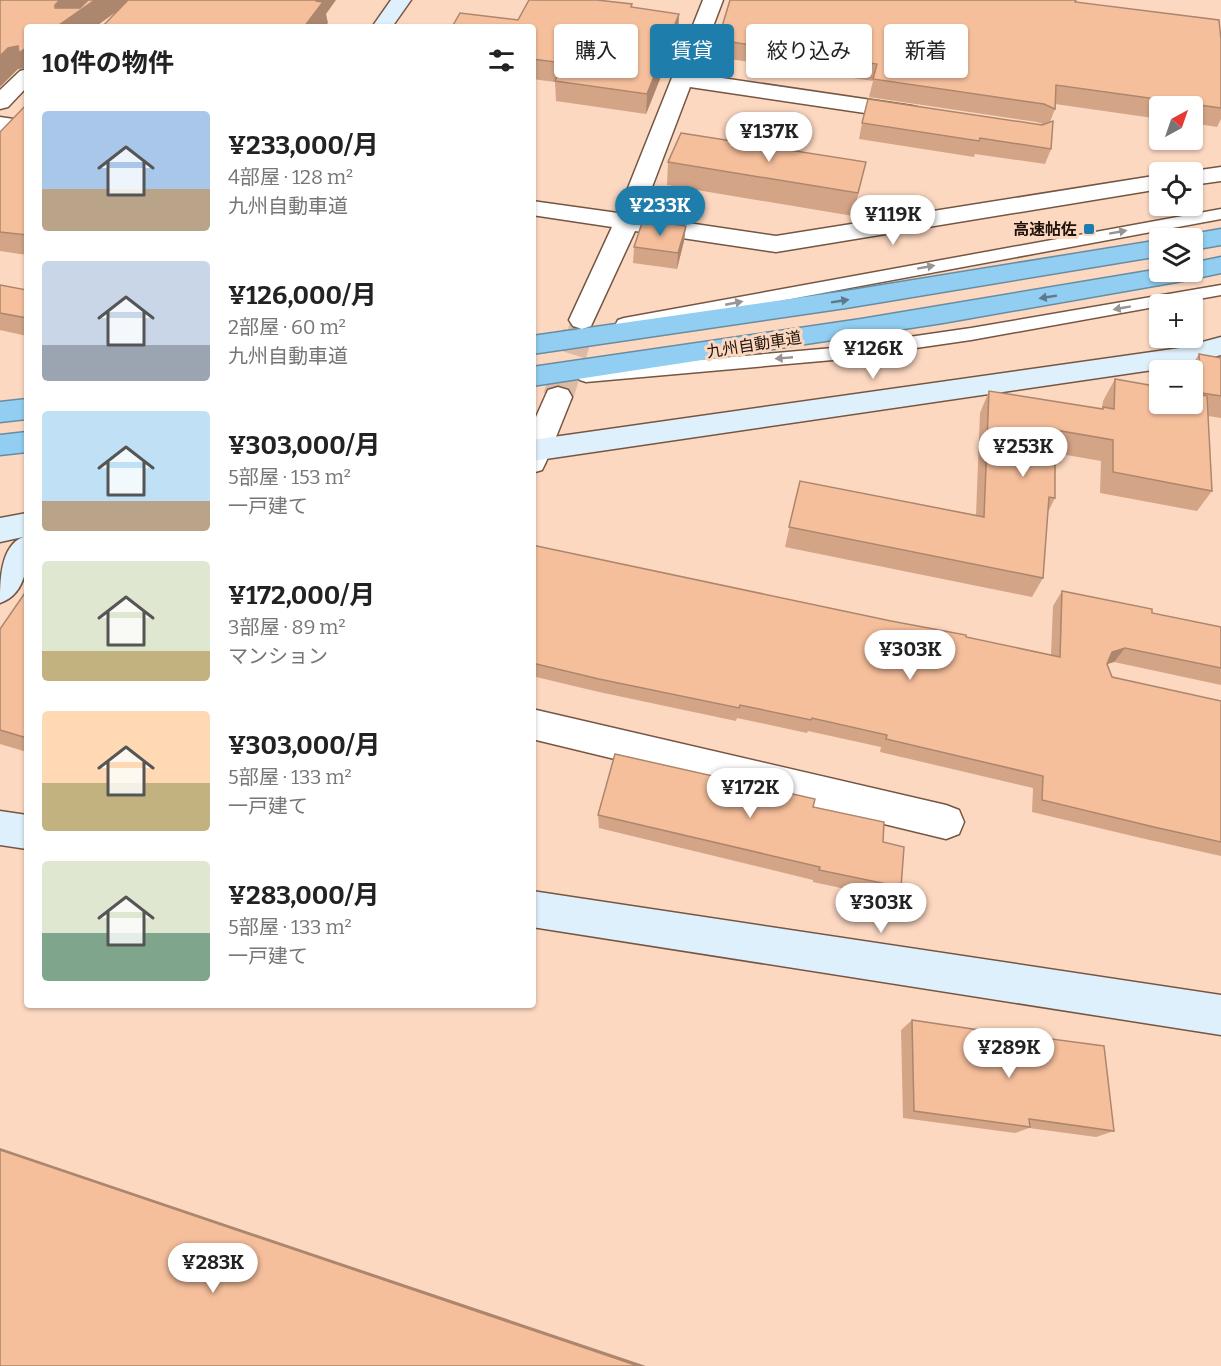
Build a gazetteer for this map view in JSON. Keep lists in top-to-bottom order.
{
  "streets": {
    "highway": ["九州自動車道"]
  },
  "places": {
    "transit": ["高速帖佐"]
  },
  "north": "top right",
  "page": {
    "chip": [
      "購入",
      "賃貸",
      "絞り込み",
      "新着"
    ],
    "heading": "10件の物件",
    "map_buttons": ["+", "−"],
    "list": [
      {
        "name": "¥233,000/月",
        "note": "4部屋 · 128 m² · 九州自動車道"
      },
      {
        "name": "¥126,000/月",
        "note": "2部屋 · 60 m² · 九州自動車道"
      },
      {
        "name": "¥303,000/月",
        "note": "5部屋 · 153 m² · 一戸建て"
      },
      {
        "name": "¥172,000/月",
        "note": "3部屋 · 89 m² · マンション"
      },
      {
        "name": "¥303,000/月",
        "note": "5部屋 · 133 m² · 一戸建て"
      },
      {
        "name": "¥283,000/月",
        "note": "5部屋 · 133 m² · 一戸建て"
      }
    ],
    "price": [
      "¥137K",
      "¥233K",
      "¥119K",
      "¥126K",
      "¥253K",
      "¥303K",
      "¥172K",
      "¥303K",
      "¥289K",
      "¥283K"
    ]
  }
}
